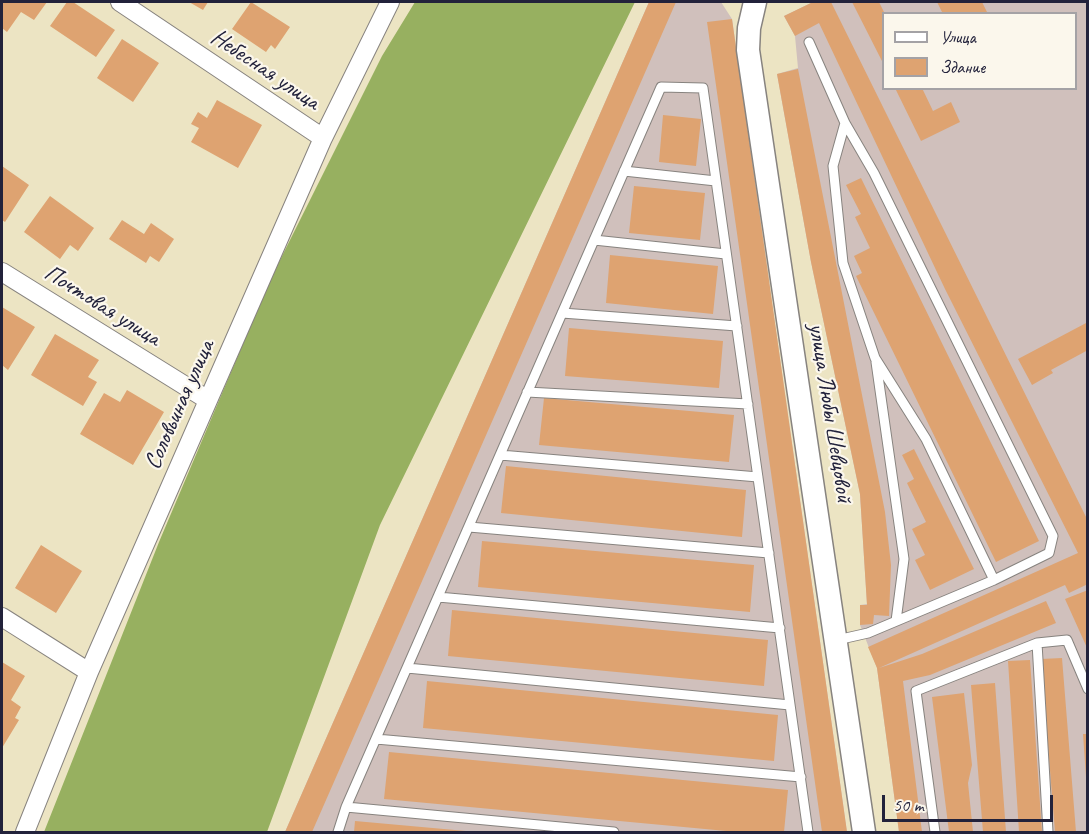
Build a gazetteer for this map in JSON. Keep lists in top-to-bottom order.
{
  "streets": {
    "street": [
      "Небесная улица",
      "Почтовая улица",
      "Соловьиная улица",
      "улица Любы Шевцовой"
    ]
  },
  "crossings": [
    ["Небесная улица", "Соловьиная улица"],
    ["Почтовая улица", "Соловьиная улица"]
  ],
  "legend": ["Улица", "Здание"],
  "scale_bar": "50 m"
}
